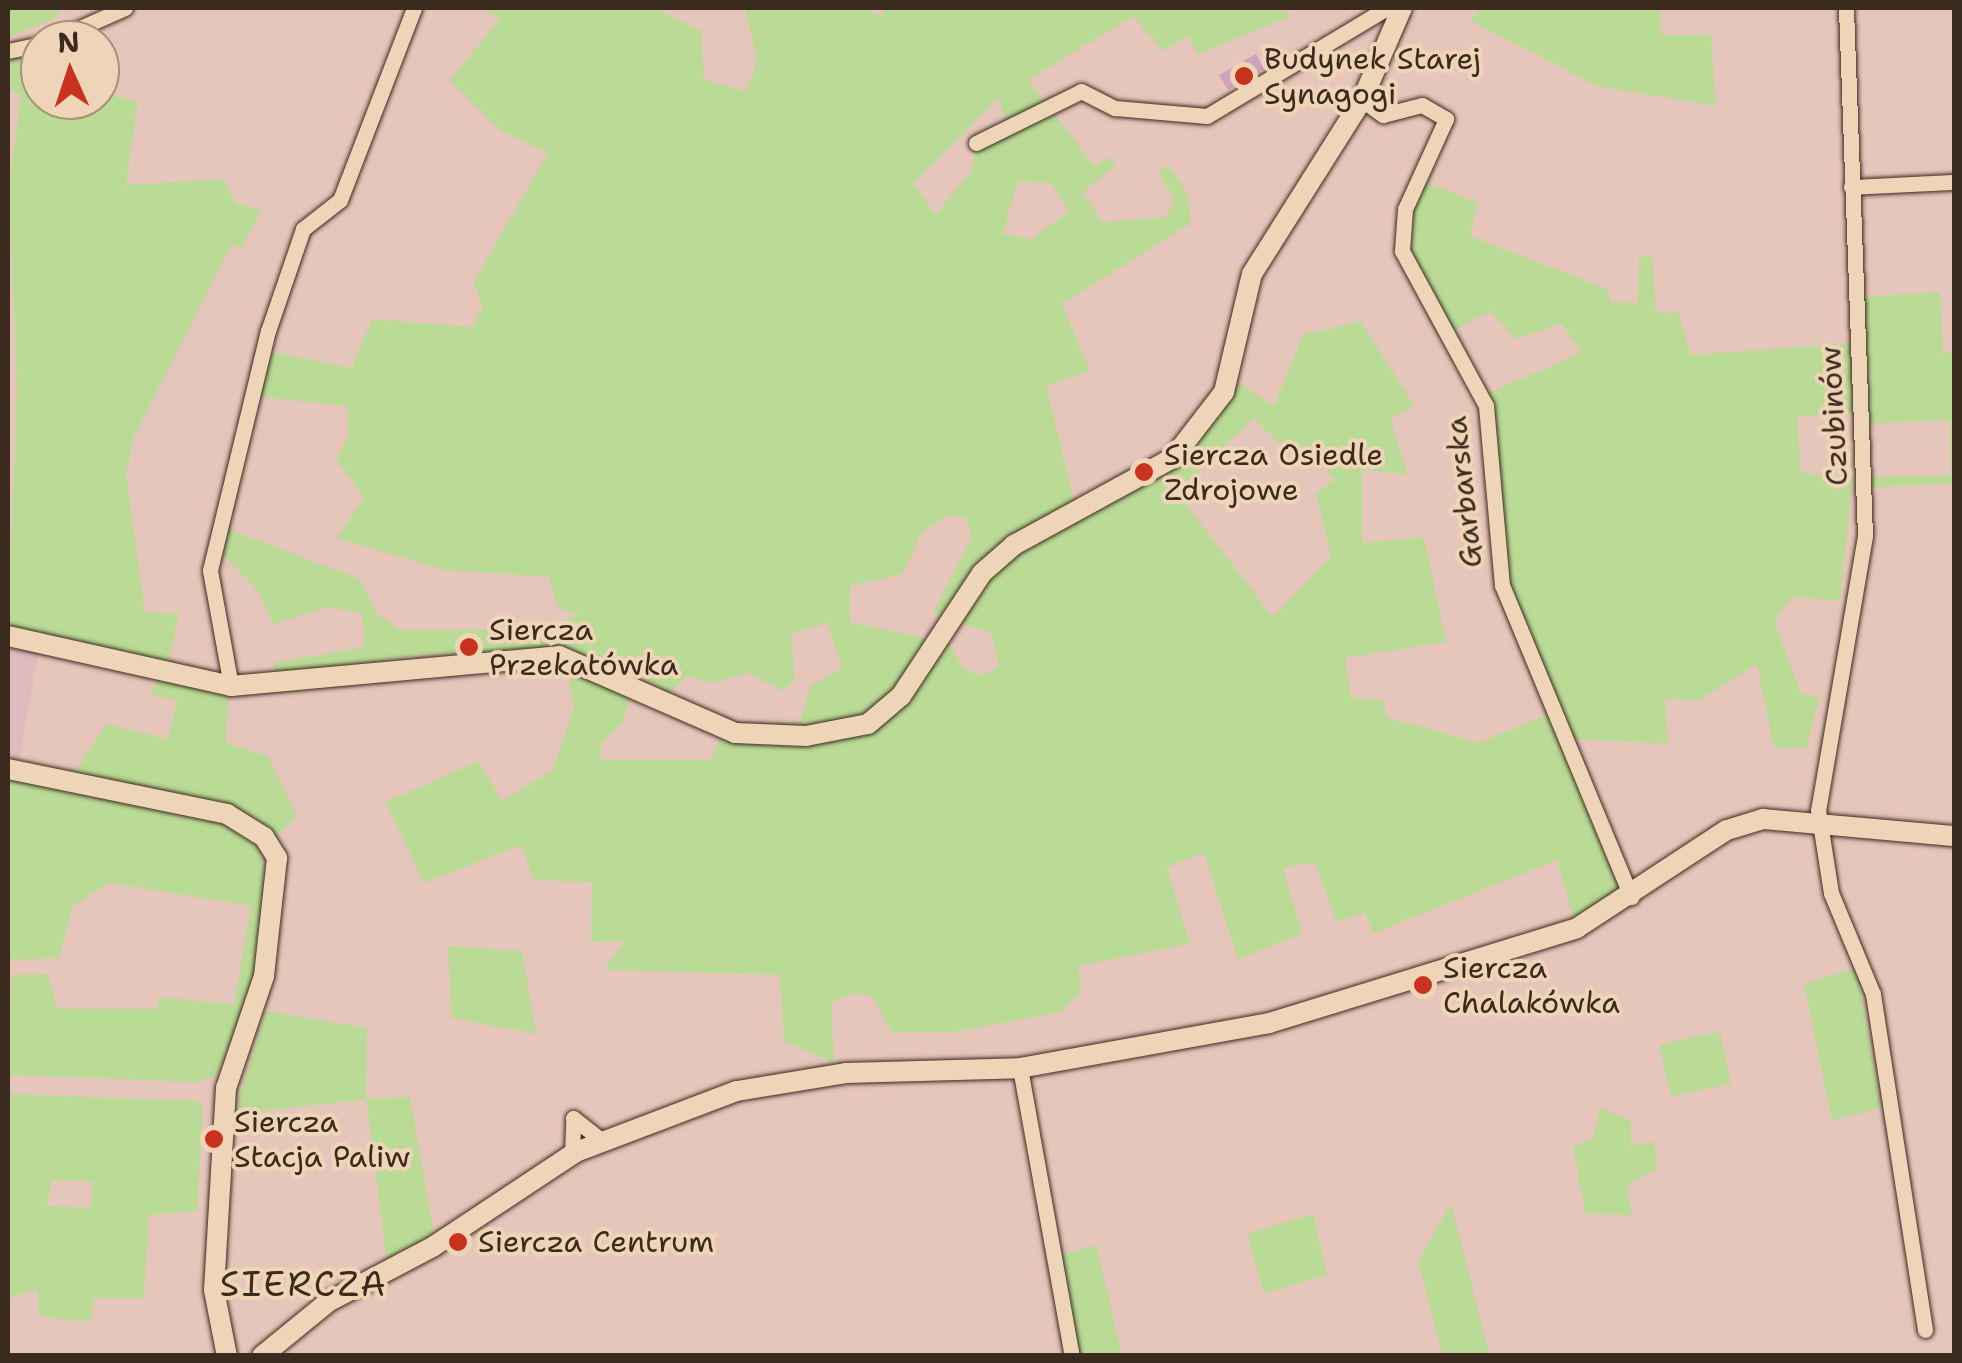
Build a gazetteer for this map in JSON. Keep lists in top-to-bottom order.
{
  "streets": {
    "street": ["Czubinów", "Garbarska"]
  },
  "districts": ["SIERCZA"],
  "places": [
    "Budynek Starej Synagogi",
    "Siercza Osiedle Zdrojowe",
    "Siercza Przekatówka",
    "Siercza Chalakówka",
    "Siercza Stacja Paliw",
    "Siercza Centrum"
  ],
  "north": "top"
}
